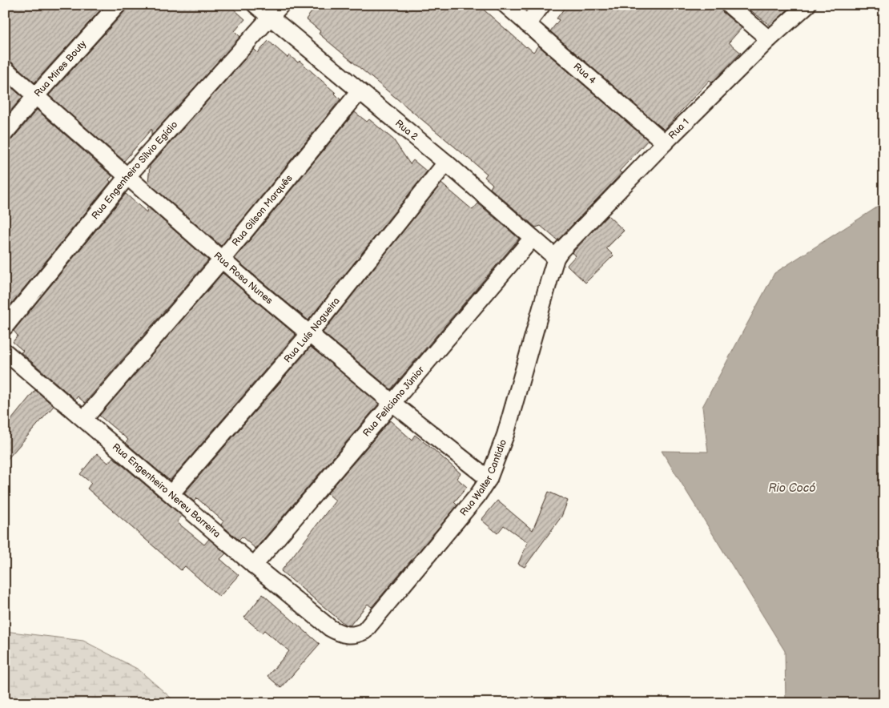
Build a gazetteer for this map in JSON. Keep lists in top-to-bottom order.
{
  "streets": {
    "street": [
      "Rua Mires Bouty",
      "Rua 4",
      "Rua 1",
      "Rua 2",
      "Rua Engenheiro Sílvio Egídio",
      "Rua Gilson Marquês",
      "Rua Rosa Nunes",
      "Rua Luís Nogueira",
      "Rua Feliciano Júnior",
      "Rua Walter Cantidio",
      "Rua Engenheiro Nereu Barreira"
    ]
  },
  "crossings": [
    ["Rua Mires Bouty", "Rua Rosa Nunes"],
    ["Rua 4", "Rua 1"],
    ["Rua 1", "Rua 2"],
    ["Rua 1", "Rua Walter Cantidio"],
    ["Rua 2", "Rua Engenheiro Sílvio Egídio"],
    ["Rua 2", "Rua Gilson Marquês"],
    ["Rua 2", "Rua Luís Nogueira"],
    ["Rua 2", "Rua Feliciano Júnior"],
    ["Rua 2", "Rua Walter Cantidio"],
    ["Rua Engenheiro Sílvio Egídio", "Rua Rosa Nunes"],
    ["Rua Gilson Marquês", "Rua Rosa Nunes"],
    ["Rua Gilson Marquês", "Rua Engenheiro Nereu Barreira"],
    ["Rua Rosa Nunes", "Rua Luís Nogueira"],
    ["Rua Rosa Nunes", "Rua Feliciano Júnior"],
    ["Rua Rosa Nunes", "Rua Walter Cantidio"],
    ["Rua Luís Nogueira", "Rua Engenheiro Nereu Barreira"],
    ["Rua Feliciano Júnior", "Rua Engenheiro Nereu Barreira"],
    ["Rua Walter Cantidio", "Rua Engenheiro Nereu Barreira"]
  ],
  "water": ["Rio Cocó"]
}
